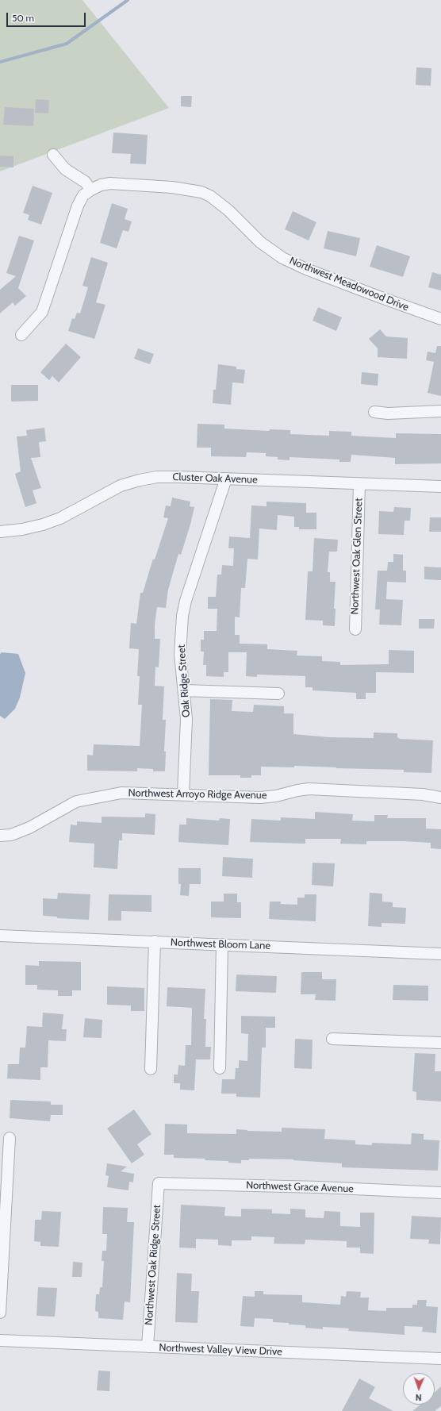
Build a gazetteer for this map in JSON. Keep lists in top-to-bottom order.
{
  "streets": {
    "street": [
      "Northwest Meadowood Drive",
      "Cluster Oak Avenue",
      "Northwest Oak Glen Street",
      "Oak Ridge Street",
      "Northwest Arroyo Ridge Avenue",
      "Northwest Bloom Lane",
      "Northwest Grace Avenue",
      "Northwest Oak Ridge Street",
      "Northwest Valley View Drive"
    ]
  },
  "crossings": [
    ["Cluster Oak Avenue", "Northwest Oak Glen Street"],
    ["Cluster Oak Avenue", "Oak Ridge Street"],
    ["Oak Ridge Street", "Northwest Arroyo Ridge Avenue"],
    ["Northwest Grace Avenue", "Northwest Oak Ridge Street"],
    ["Northwest Oak Ridge Street", "Northwest Valley View Drive"]
  ],
  "scale_bar": "50 m",
  "north": "bottom"
}
